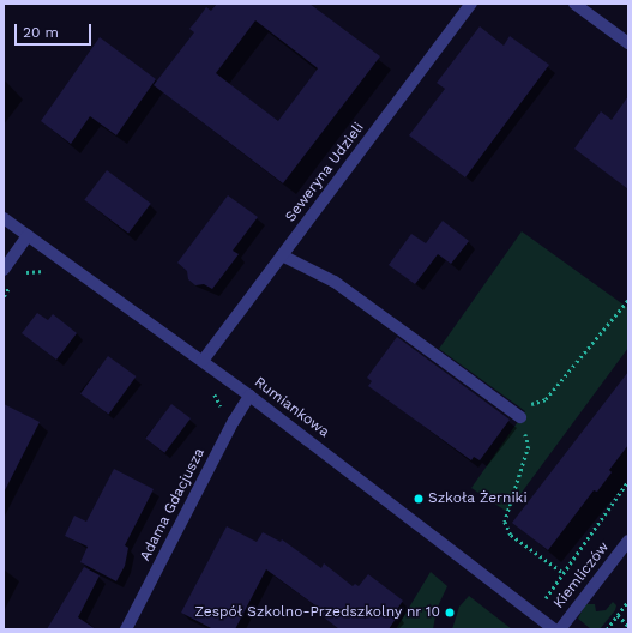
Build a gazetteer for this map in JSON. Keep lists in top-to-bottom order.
{
  "streets": {
    "street": [
      "Seweryna Udzieli",
      "Rumiankowa",
      "Adama Gdacjusza",
      "Kiemliczów"
    ]
  },
  "crossings": [
    ["Seweryna Udzieli", "Rumiankowa"],
    ["Rumiankowa", "Adama Gdacjusza"]
  ],
  "places": ["Szkoła Żerniki", "Zespół Szkolno-Przedszkolny nr 10"],
  "scale_bar": "20 m"
}
